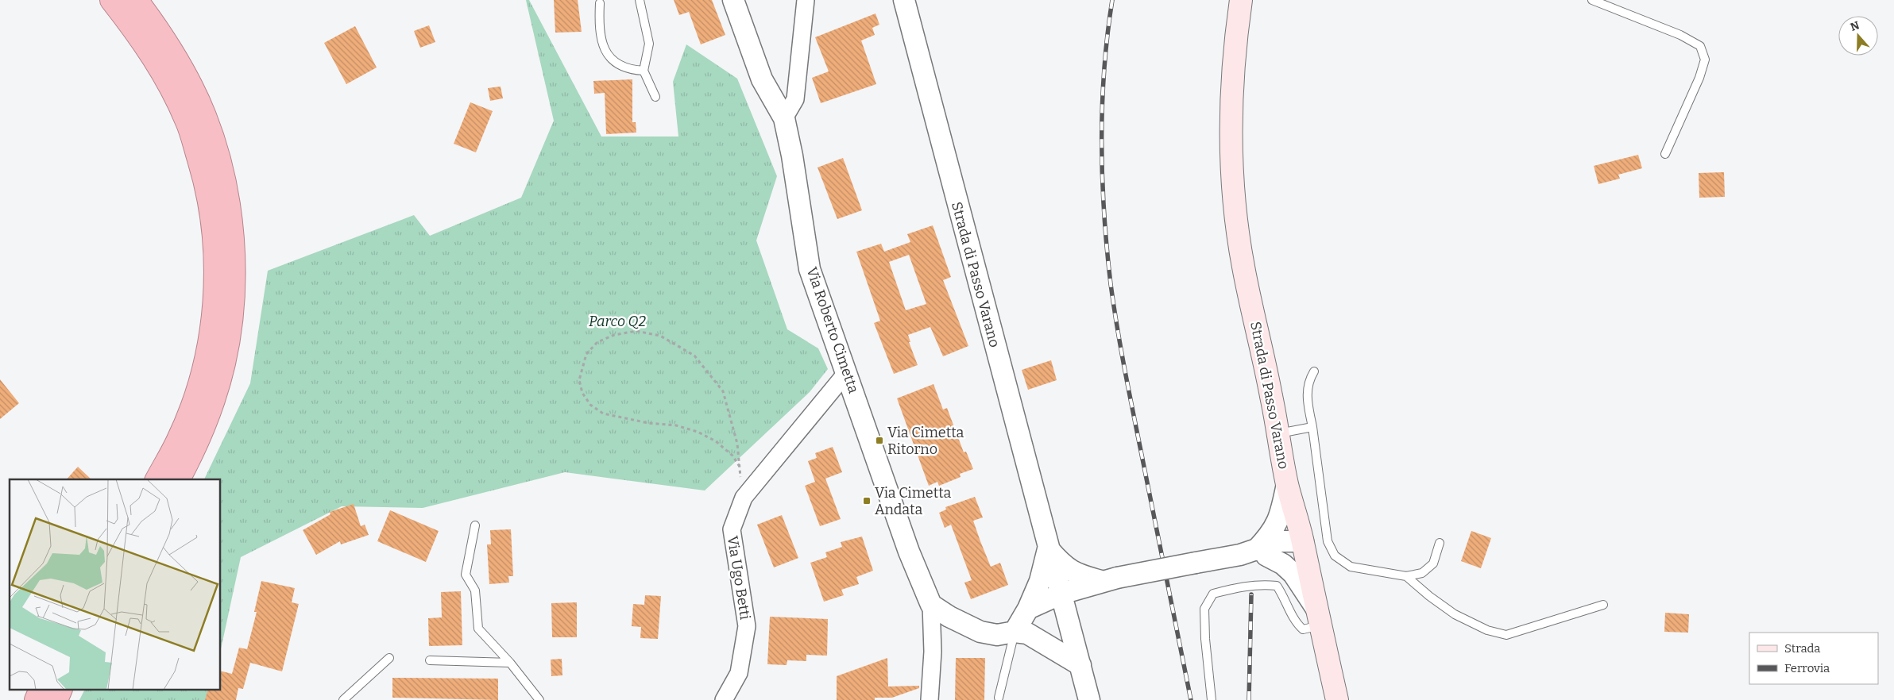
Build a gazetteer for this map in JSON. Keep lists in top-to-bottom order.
{
  "streets": {
    "main road": ["Strada di Passo Varano"],
    "street": ["Via Roberto Cimetta", "Via Ugo Betti"]
  },
  "crossings": [
    ["Via Roberto Cimetta", "Via Ugo Betti"]
  ],
  "parks": ["Parco Q2"],
  "places": {
    "transit": ["Via Cimetta Ritorno", "Via Cimetta Andata"]
  },
  "legend": ["Strada", "Ferrovia"],
  "north": "top"
}
